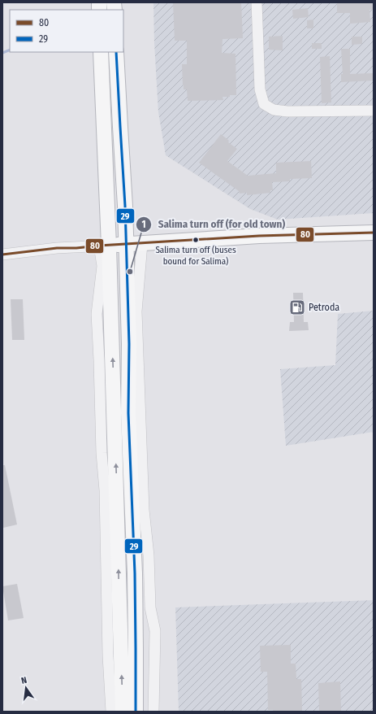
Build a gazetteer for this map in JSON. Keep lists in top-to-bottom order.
{
  "places": {
    "other": ["Salima turn off (buses bound for Salima)", "Salima turn off (for old town)"],
    "fuel station": ["Petroda"]
  },
  "lines": ["transit line 29", "transit line 80"],
  "legend": ["80", "29"],
  "north": "top"
}
